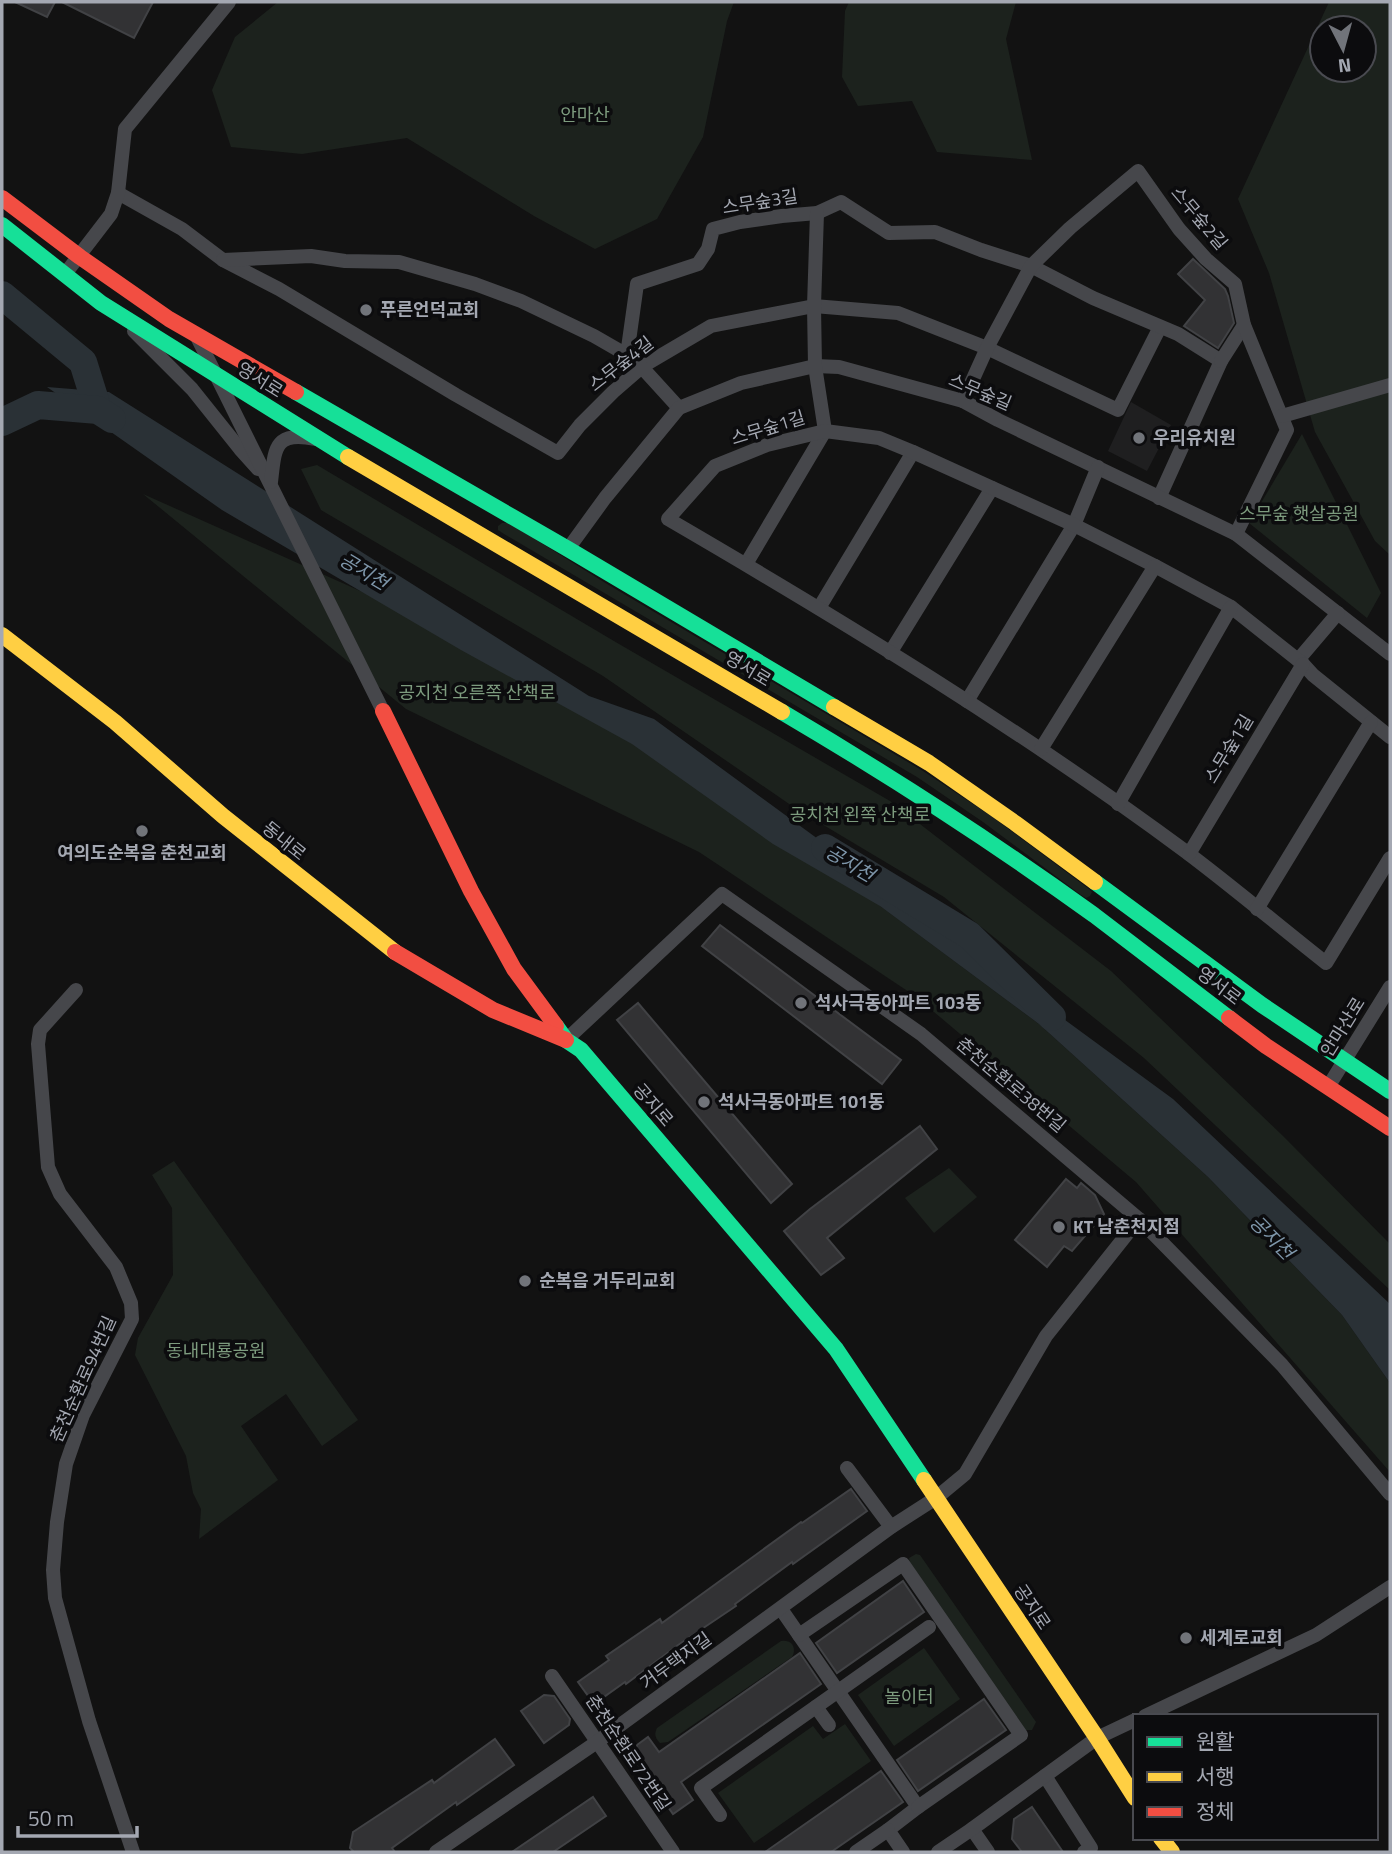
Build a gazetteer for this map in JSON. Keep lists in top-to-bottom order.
{
  "streets": {
    "street": [
      "스무숲3길",
      "스무숲2길",
      "스무숲4길",
      "영서로",
      "스무숲길",
      "스무숲1길",
      "동내로",
      "안마산로",
      "춘천순환로38번길",
      "공지로",
      "춘천순환로94번길",
      "거두택지길",
      "춘천순환로72번길"
    ]
  },
  "crossings": [
    ["스무숲3길", "스무숲2길"],
    ["스무숲3길", "스무숲4길"],
    ["스무숲2길", "스무숲길"],
    ["영서로", "스무숲길"],
    ["영서로", "안마산로"],
    ["스무숲길", "스무숲1길"],
    ["동내로", "춘천순환로38번길"],
    ["동내로", "공지로"],
    ["춘천순환로38번길", "공지로"],
    ["공지로", "거두택지길"],
    ["거두택지길", "춘천순환로72번길"]
  ],
  "water": ["공지천"],
  "parks": [
    "안마산",
    "스무숲 햇살공원",
    "공지천 오른쪽 산책로",
    "공치천 왼쪽 산책로",
    "동내대룡공원",
    "놀이터"
  ],
  "places": [
    "푸른언덕교회",
    "우리유치원",
    "여의도순복음 춘천교회",
    "석사극동아파트 103동",
    "석사극동아파트 101동",
    "KT 남춘천지점",
    "순복음 거두리교회",
    "세계로교회"
  ],
  "legend": ["원활", "서행", "정체"],
  "scale_bar": "50 m",
  "north": "bottom"
}
